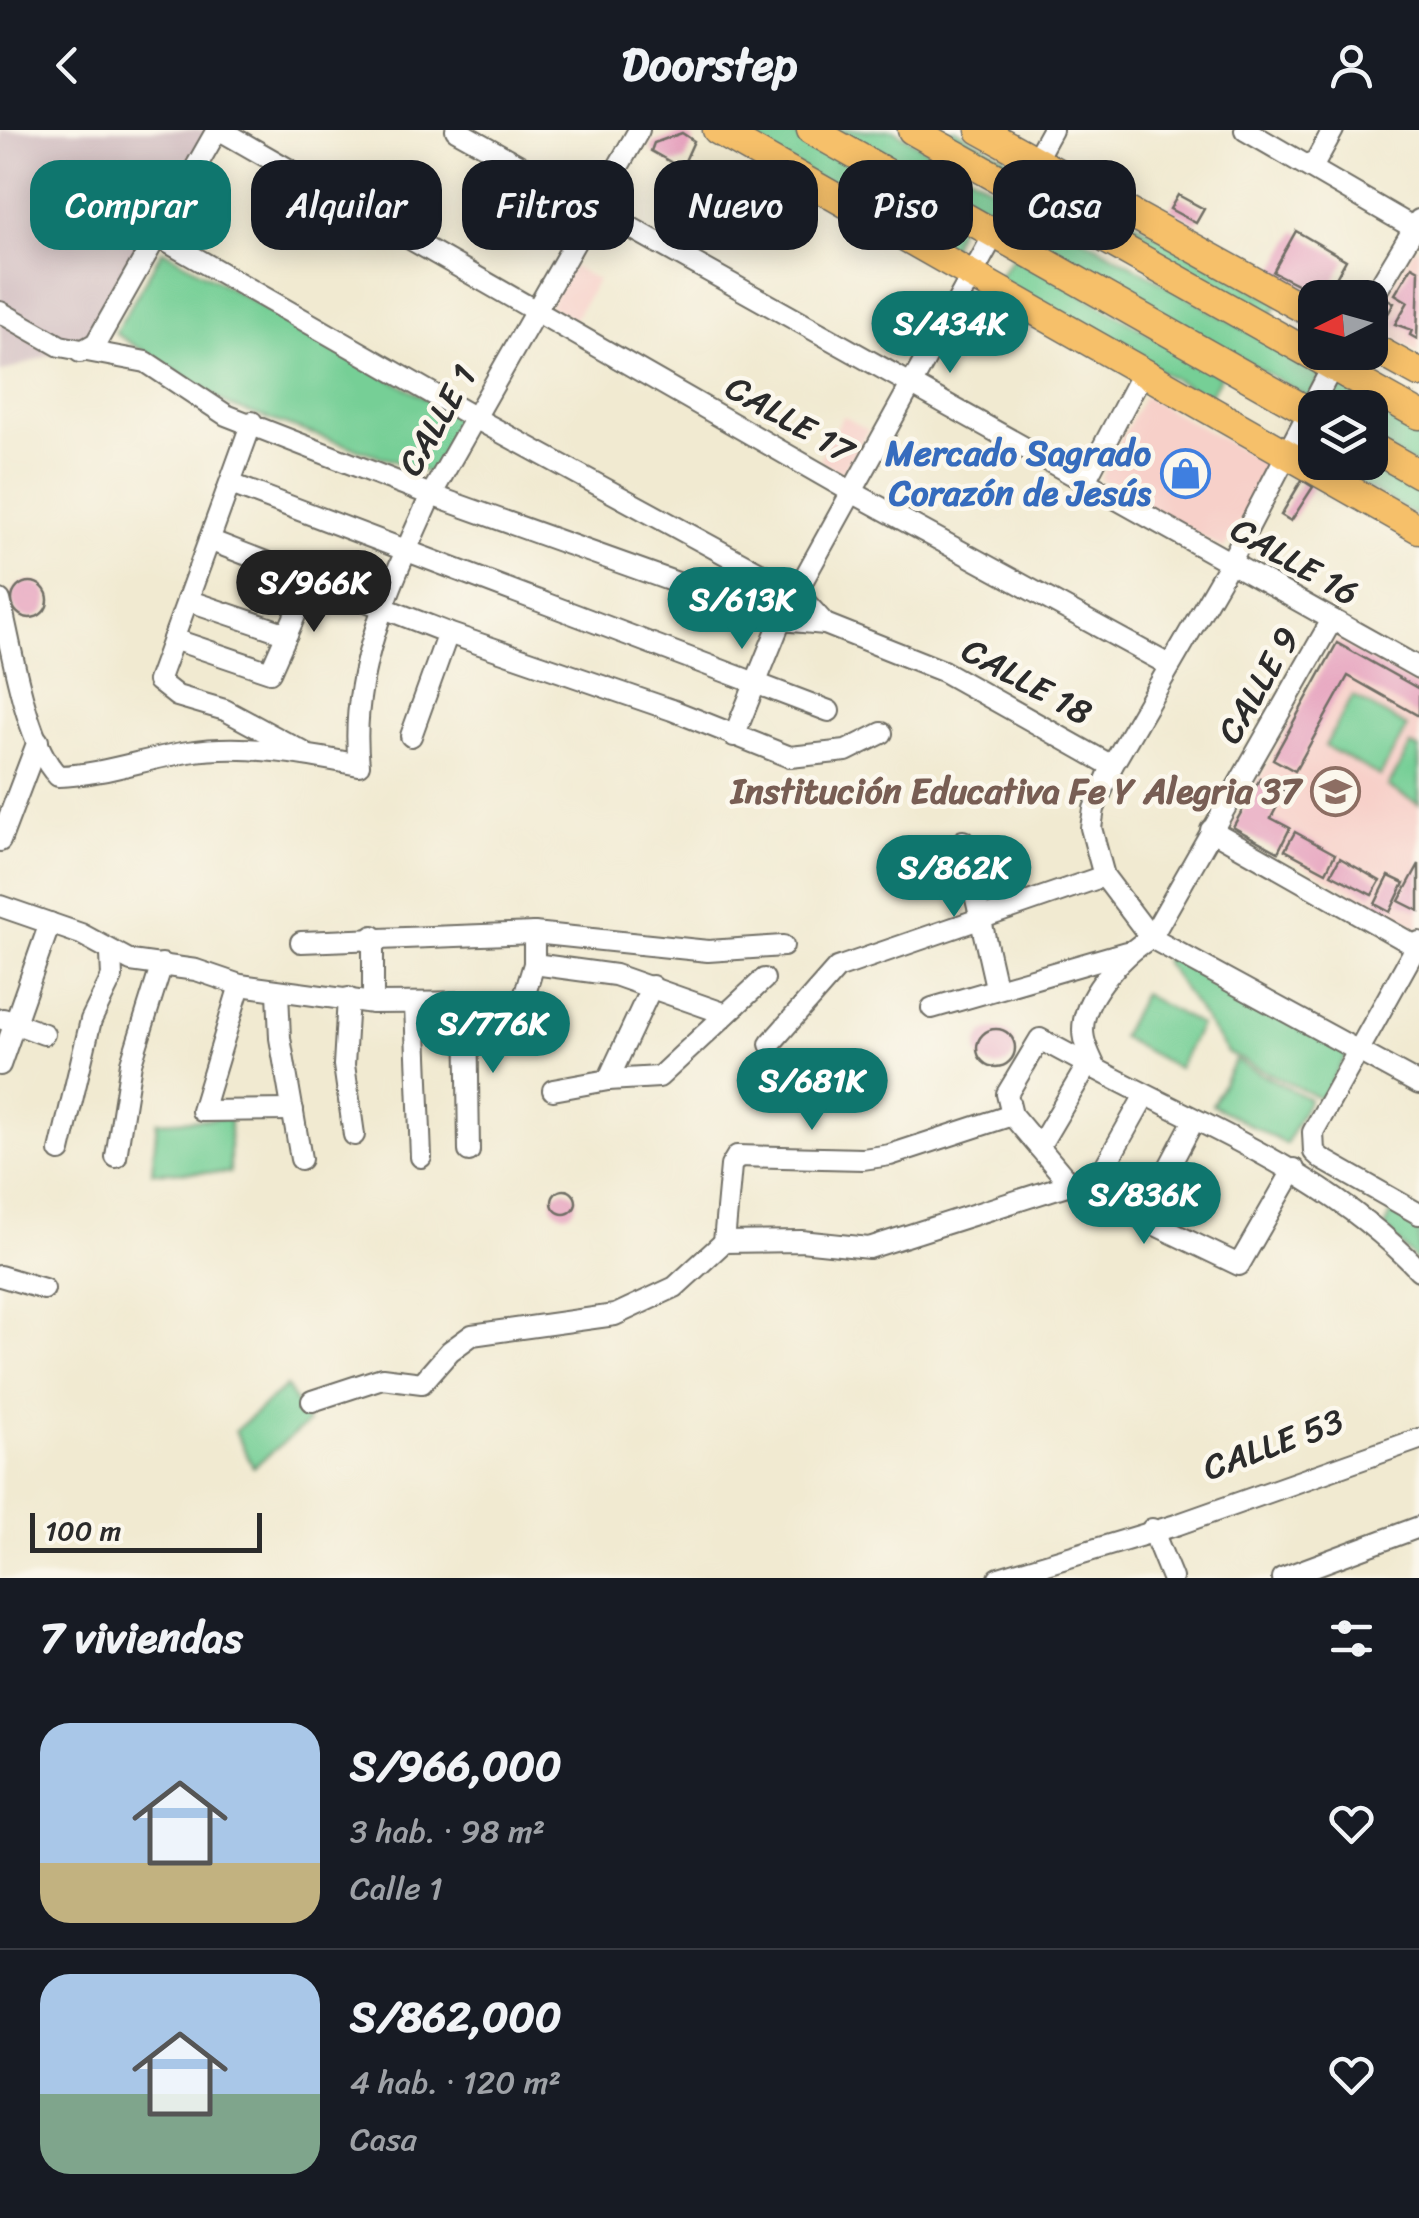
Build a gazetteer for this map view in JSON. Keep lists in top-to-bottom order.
{
  "streets": {
    "street": [
      "CALLE 17",
      "CALLE 1",
      "CALLE 16",
      "CALLE 18",
      "CALLE 9",
      "CALLE 53"
    ]
  },
  "crossings": [
    ["CALLE 17", "CALLE 1"],
    ["CALLE 1", "CALLE 18"],
    ["CALLE 16", "CALLE 9"],
    ["CALLE 18", "CALLE 9"]
  ],
  "places": {
    "shop": ["Mercado Sagrado Corazón de Jesús"],
    "school or university": ["Institución Educativa Fe Y Alegria 37"]
  },
  "scale_bar": "100 m",
  "north": "left",
  "page": {
    "header": "Doorstep",
    "chip": [
      "Comprar",
      "Alquilar",
      "Filtros",
      "Nuevo",
      "Piso",
      "Casa"
    ],
    "price": [
      "S/434K",
      "S/966K",
      "S/613K",
      "S/862K",
      "S/776K",
      "S/681K",
      "S/836K"
    ],
    "scale": "100 m",
    "heading": "7 viviendas",
    "list": [
      {
        "name": "S/966,000",
        "note": "3 hab. · 98 m² · Calle 1"
      },
      {
        "name": "S/862,000",
        "note": "4 hab. · 120 m² · Casa"
      }
    ]
  }
}
